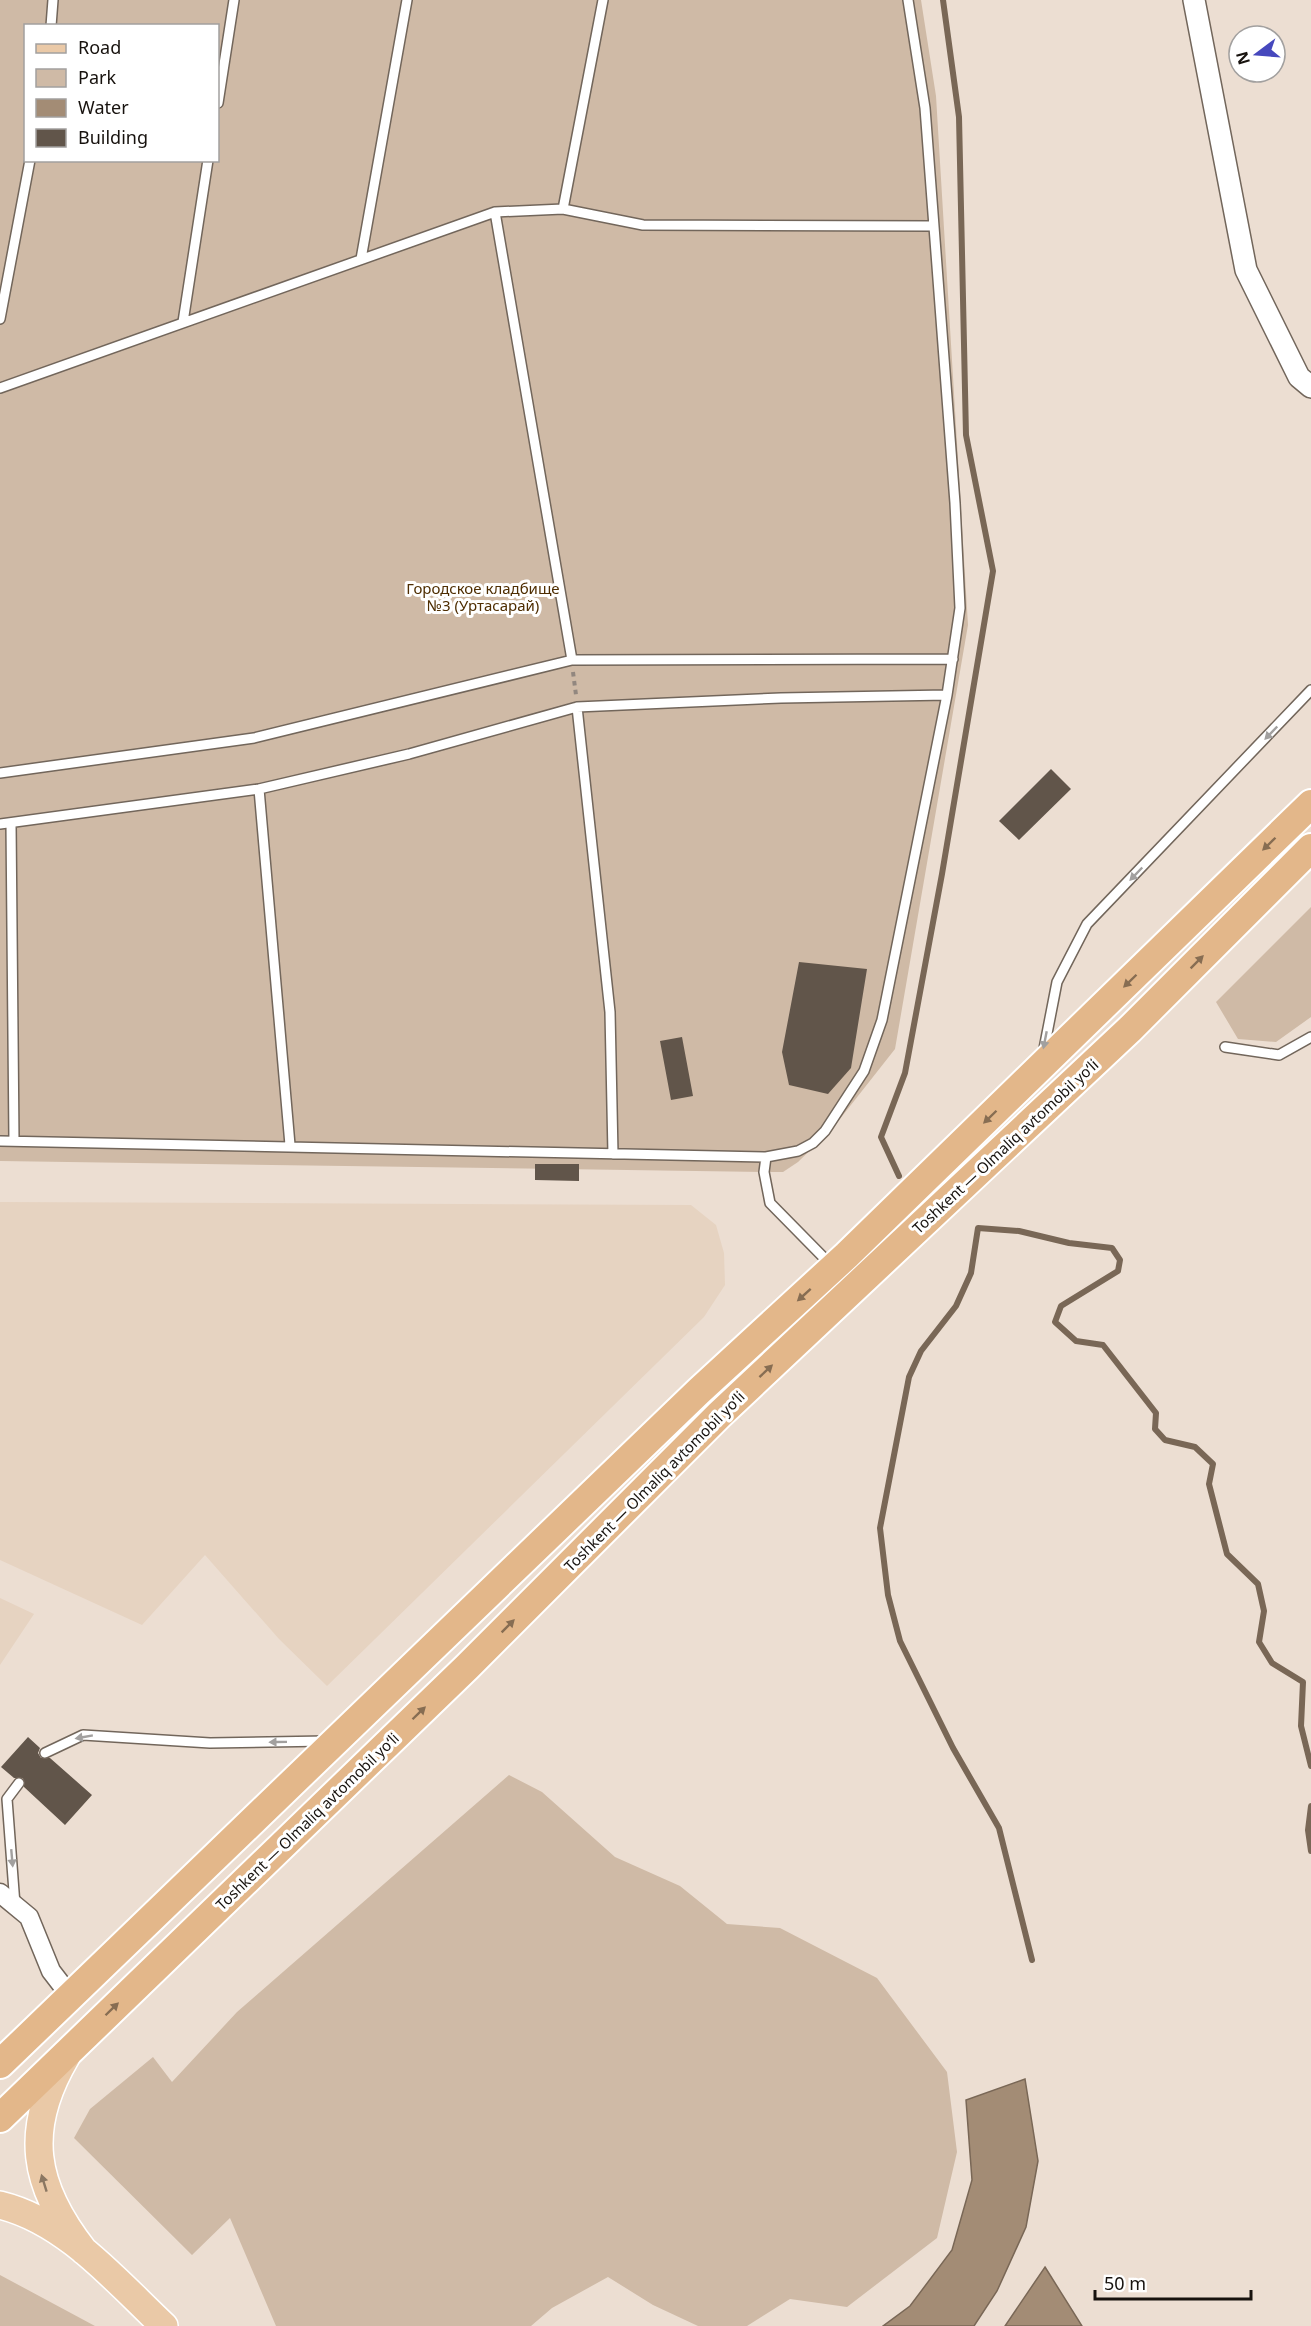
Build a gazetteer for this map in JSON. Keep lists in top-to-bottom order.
{
  "streets": {
    "highway": ["Toshkent — Olmaliq avtomobil yo‘li"]
  },
  "parks": ["Городское кладбище №3 (Уртасарай)"],
  "legend": [
    "Road",
    "Park",
    "Water",
    "Building"
  ],
  "scale_bar": "50 m",
  "north": "left"
}
